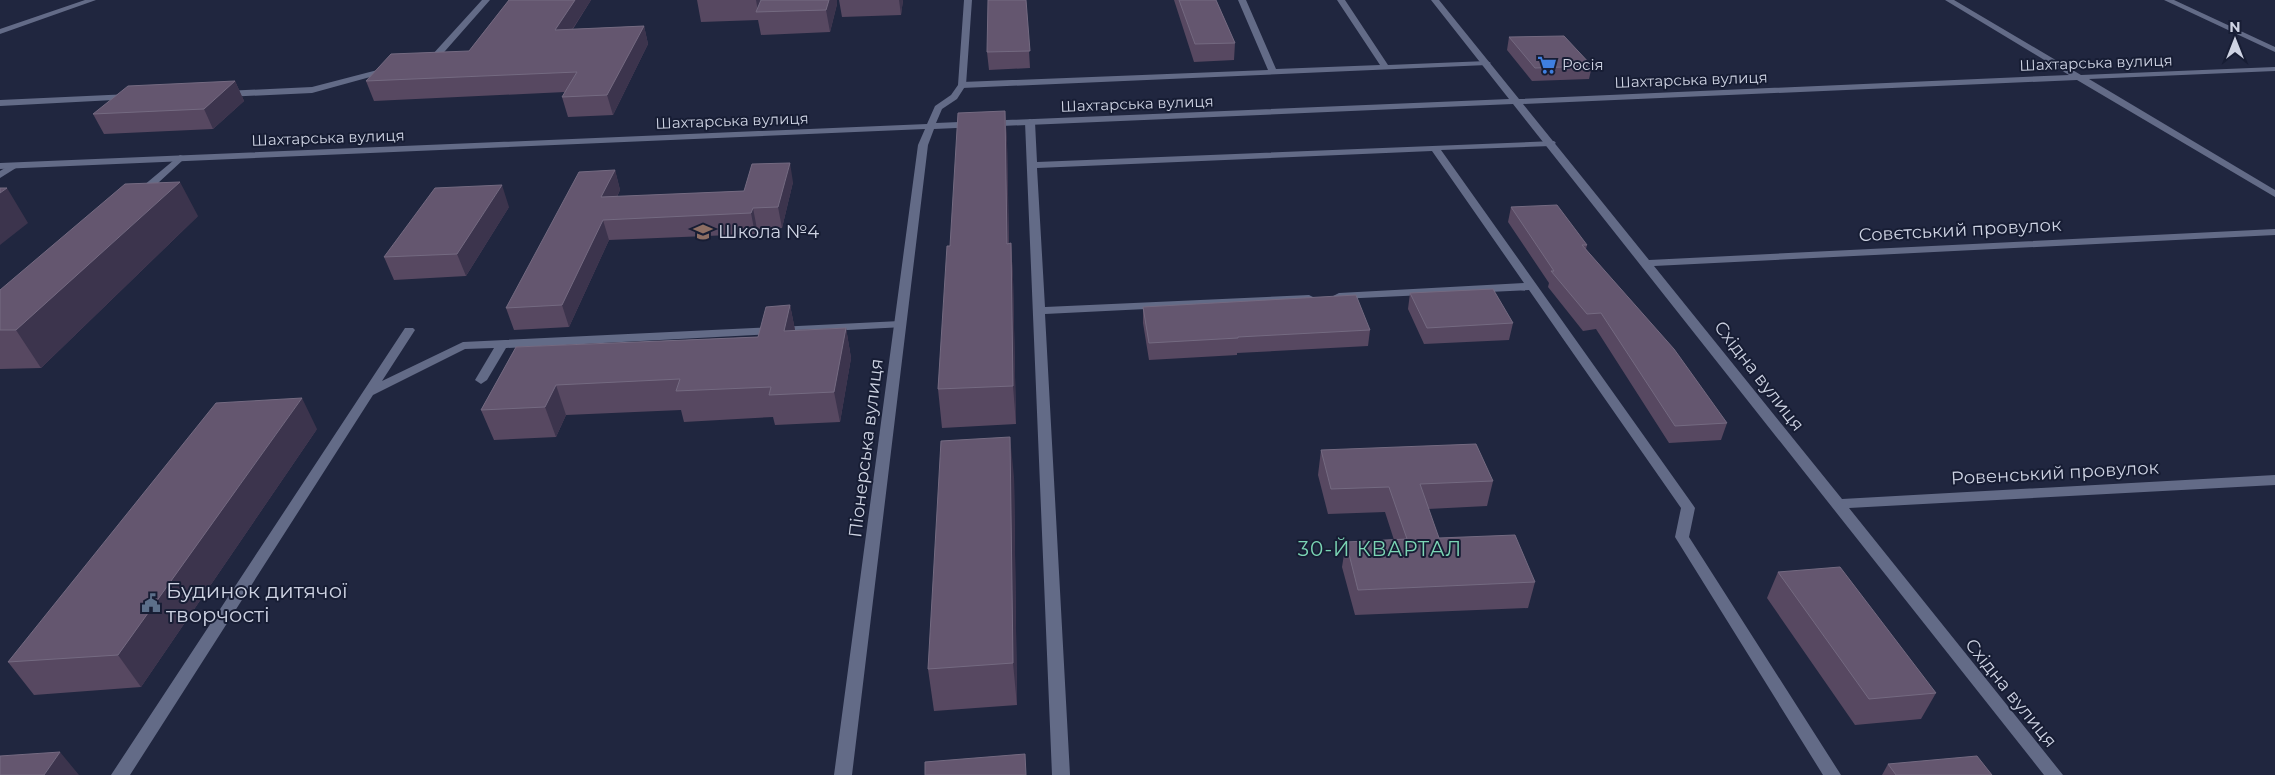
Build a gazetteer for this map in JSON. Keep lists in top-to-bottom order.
{
  "streets": {
    "street": [
      "Шахтарська вулиця",
      "Совєтський провулок",
      "Східна вулиця",
      "Піонерська вулиця",
      "Ровенський провулок"
    ]
  },
  "crossings": [
    ["Шахтарська вулиця", "Східна вулиця"],
    ["Шахтарська вулиця", "Піонерська вулиця"],
    ["Совєтський провулок", "Східна вулиця"],
    ["Східна вулиця", "Ровенський провулок"]
  ],
  "districts": ["30-Й КВАРТАЛ"],
  "places": {
    "supermarket": ["Росія"],
    "school or university": ["Школа №4"],
    "public building": ["Будинок дитячої творчості"]
  },
  "north": "top"
}
